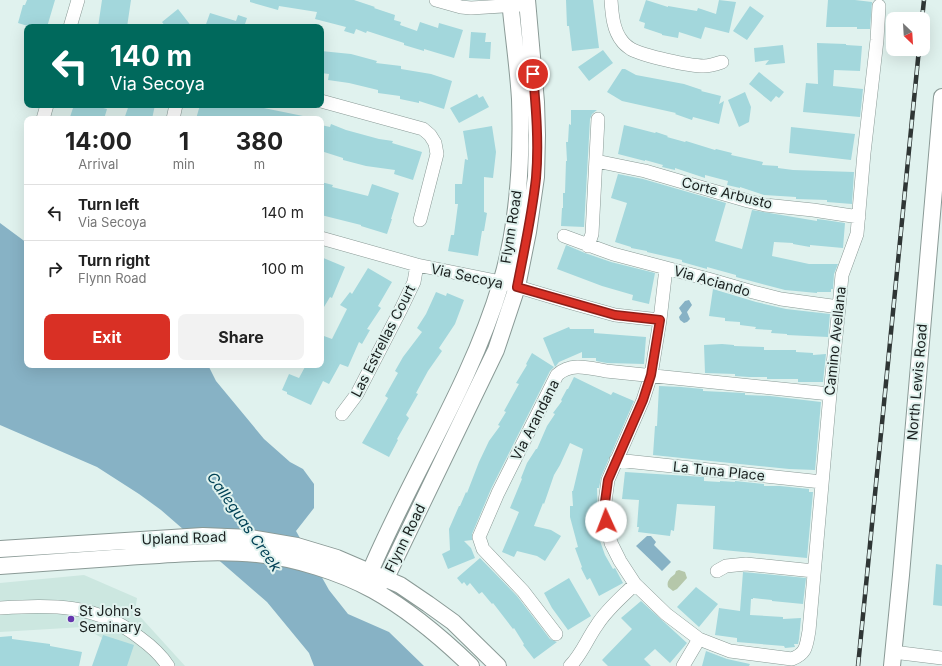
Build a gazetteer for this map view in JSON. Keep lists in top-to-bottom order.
{
  "streets": {
    "main road": ["Flynn Road", "North Lewis Road", "Upland Road"],
    "street": [
      "Corte Arbusto",
      "Via Secoya",
      "Via Aciando",
      "Las Estrellas Court",
      "Camino Avellana",
      "Via Arandana",
      "La Tuna Place"
    ]
  },
  "crossings": [
    ["Corte Arbusto", "Camino Avellana"],
    ["Flynn Road", "Via Secoya"],
    ["Flynn Road", "Upland Road"],
    ["Via Secoya", "Las Estrellas Court"],
    ["Via Secoya", "Camino Avellana"],
    ["Via Aciando", "Camino Avellana"],
    ["Camino Avellana", "Via Arandana"],
    ["Camino Avellana", "La Tuna Place"]
  ],
  "water": ["Calleguas Creek"],
  "places": ["St John's Seminary"],
  "north": "bottom right",
  "page": {
    "turn": ["140 m", "Via Secoya"],
    "eta": [
      "14:00",
      "Arrival",
      "1",
      "min",
      "380",
      "m"
    ],
    "list": [
      {
        "name": "Turn left",
        "note": "Via Secoya",
        "value": "140 m"
      },
      {
        "name": "Turn right",
        "note": "Flynn Road",
        "value": "100 m"
      }
    ],
    "buttons": ["Exit", "Share"]
  }
}
